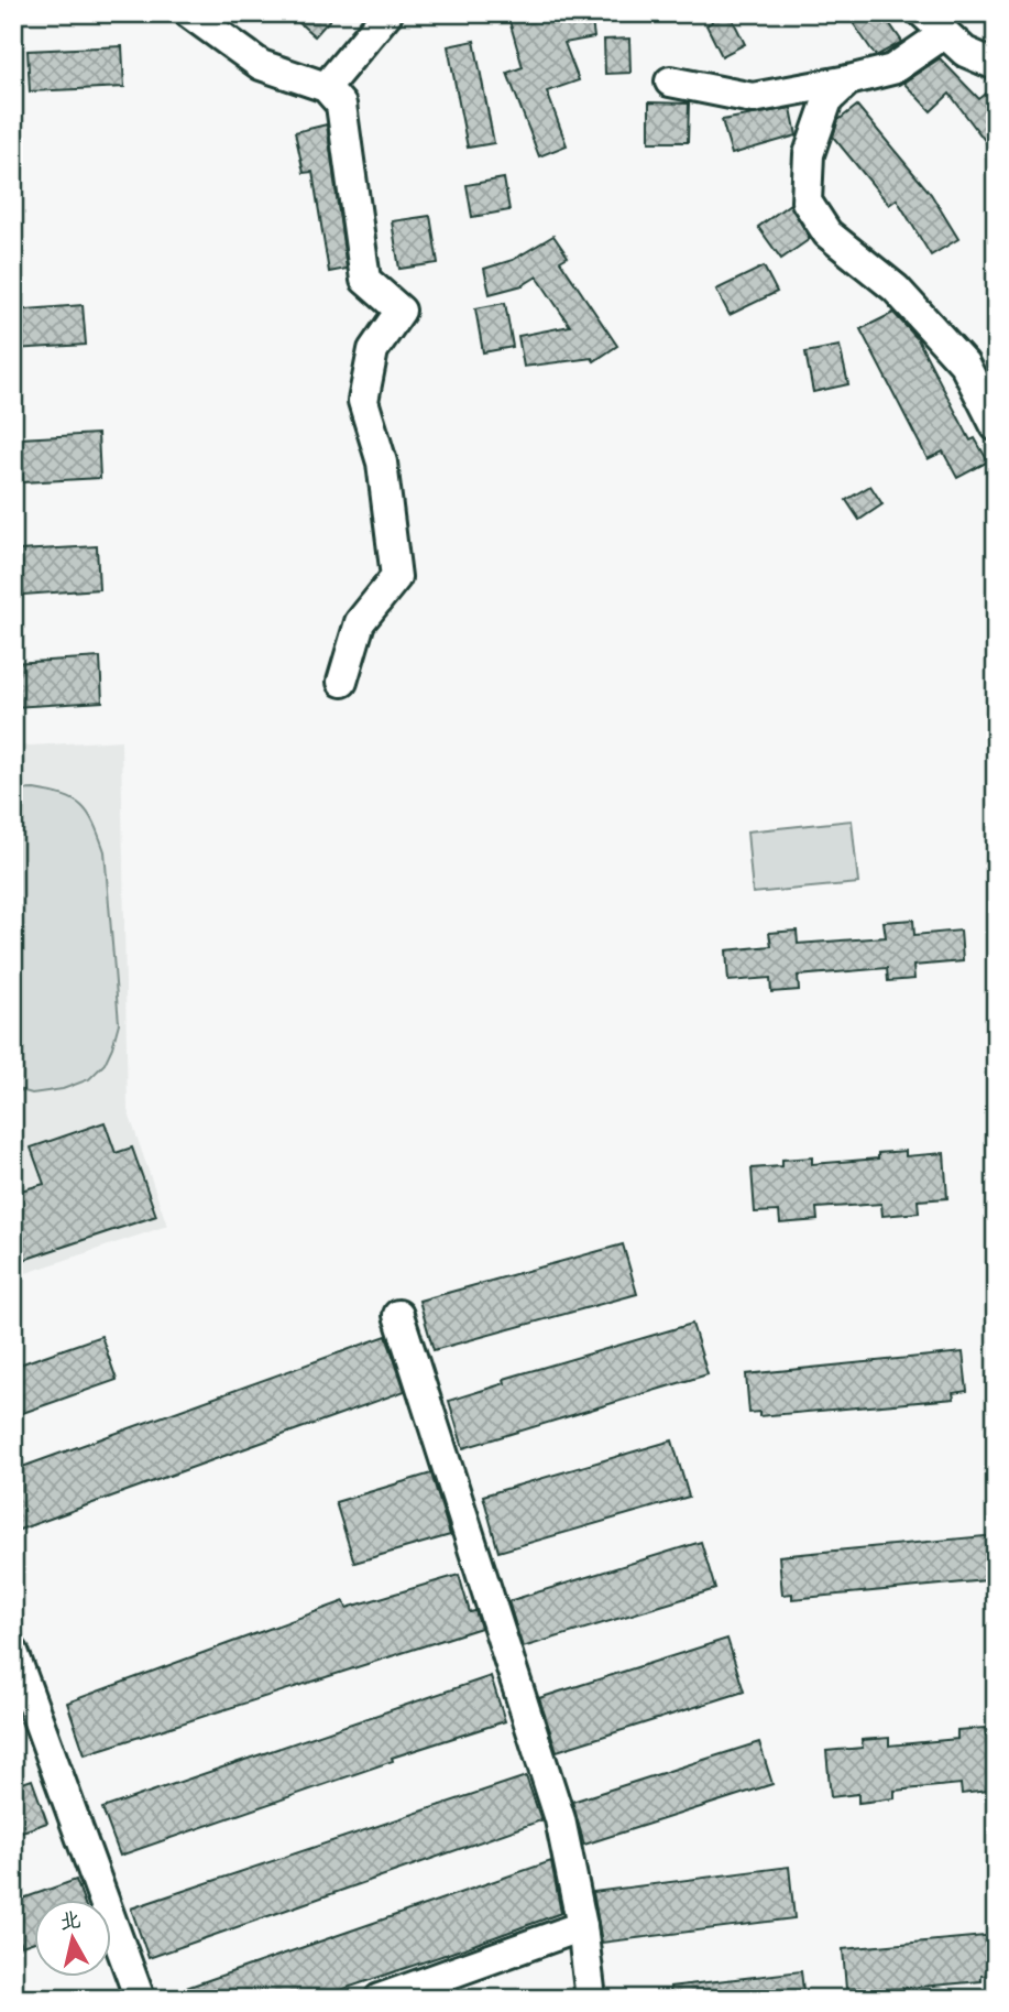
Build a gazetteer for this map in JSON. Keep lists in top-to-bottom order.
{
  "north": "top"
}
